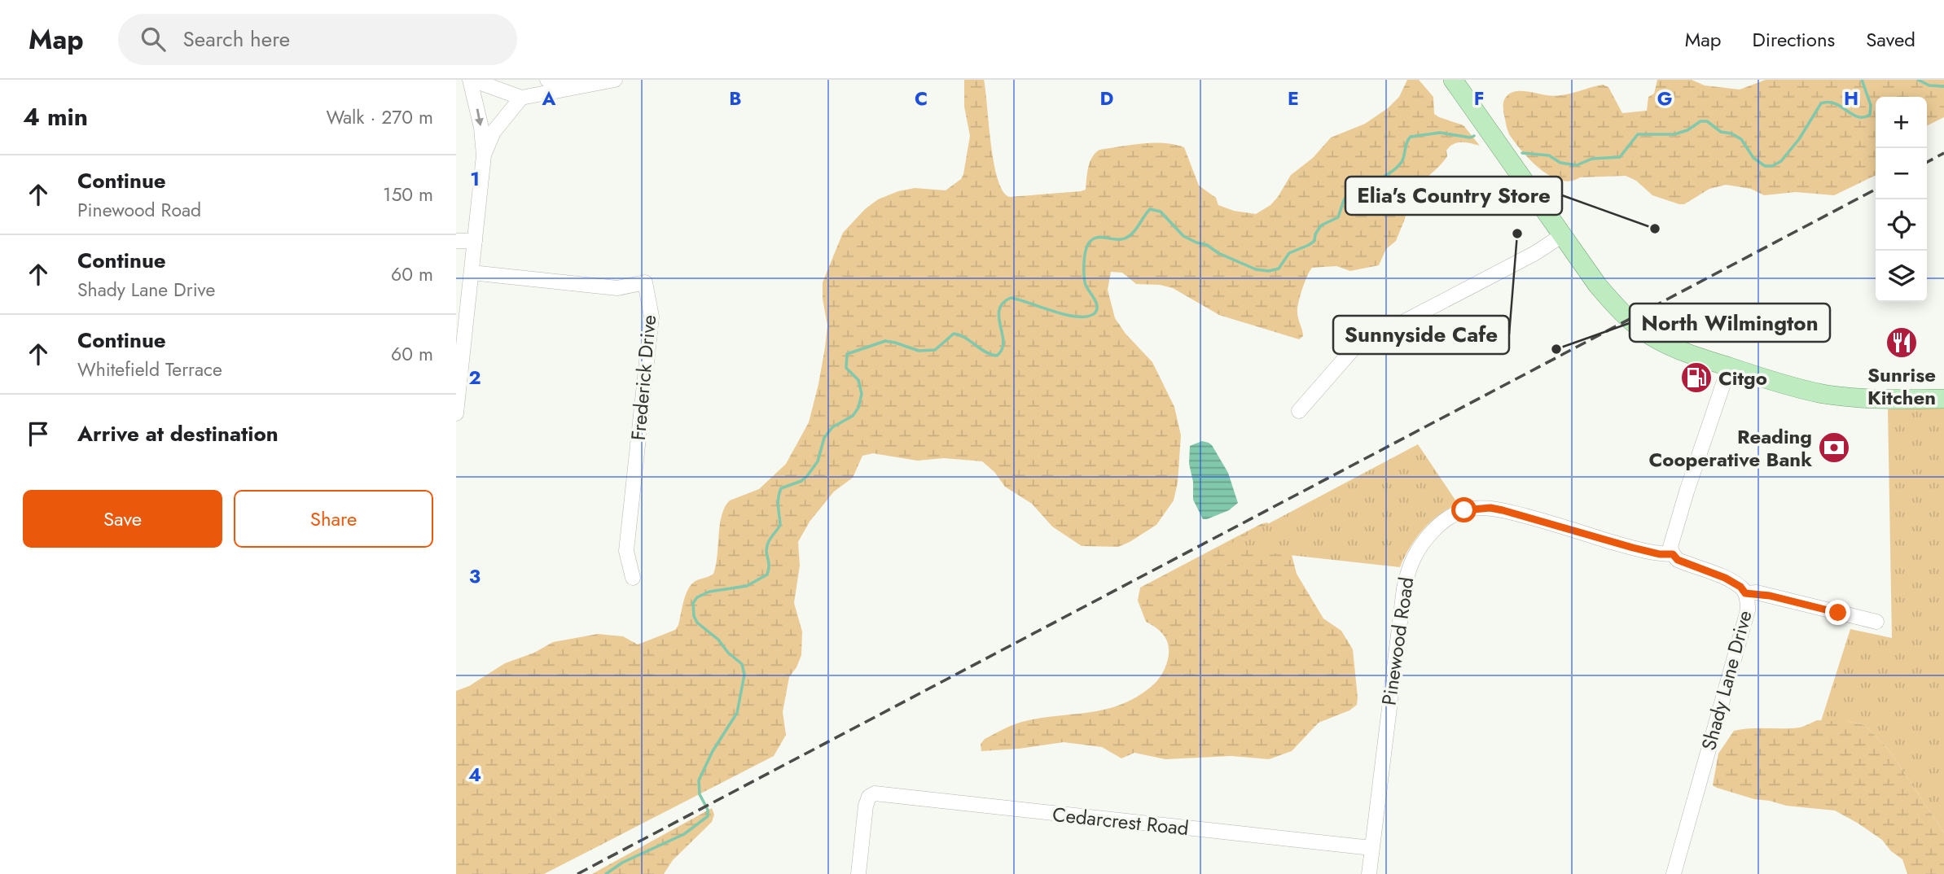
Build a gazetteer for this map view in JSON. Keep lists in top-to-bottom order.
{
  "streets": {
    "street": [
      "Frederick Drive",
      "Pinewood Road",
      "Shady Lane Drive",
      "Cedarcrest Road"
    ]
  },
  "crossings": [
    ["Pinewood Road", "Shady Lane Drive"],
    ["Pinewood Road", "Cedarcrest Road"]
  ],
  "places": {
    "other": ["Elia's Country Store", "Sunnyside Cafe", "North Wilmington"],
    "restaurant": ["Sunrise Kitchen"],
    "fuel station": ["Citgo"],
    "bank": ["Reading Cooperative Bank"]
  },
  "page": {
    "header": "Map",
    "search": "Search here",
    "nav": ["Map", "Directions", "Saved"],
    "heading": ["4 min", "Walk · 270 m"],
    "map_buttons": ["+", "−"],
    "list": [
      ["Continue", "Pinewood Road", "150 m"],
      ["Continue", "Shady Lane Drive", "60 m"],
      ["Continue", "Whitefield Terrace", "60 m"],
      "Arrive at destination"
    ],
    "buttons": ["Save", "Share"]
  },
  "grid": {
    "columns": [
      "A",
      "B",
      "C",
      "D",
      "E",
      "F",
      "G",
      "H"
    ],
    "rows": [
      "1",
      "2",
      "3",
      "4"
    ]
  }
}
